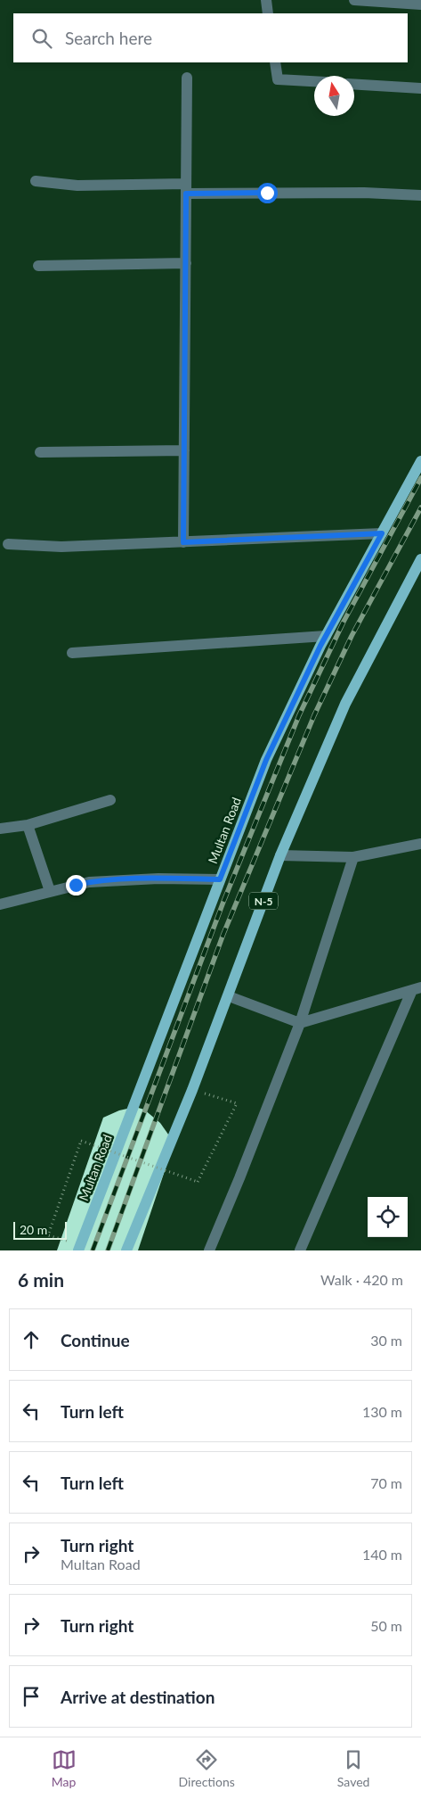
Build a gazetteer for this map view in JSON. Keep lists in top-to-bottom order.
{
  "streets": {
    "main road": ["Multan Road", "N-5"]
  },
  "scale_bar": "20 m",
  "north": "top",
  "page": {
    "search": "Search here",
    "scale": "20 m",
    "heading": ["6 min", "Walk · 420 m"],
    "list": [
      ["Continue", "30 m"],
      ["Turn left", "130 m"],
      ["Turn left", "70 m"],
      ["Turn right", "Multan Road", "140 m"],
      ["Turn right", "50 m"],
      "Arrive at destination"
    ],
    "nav": ["Map", "Directions", "Saved"]
  }
}
